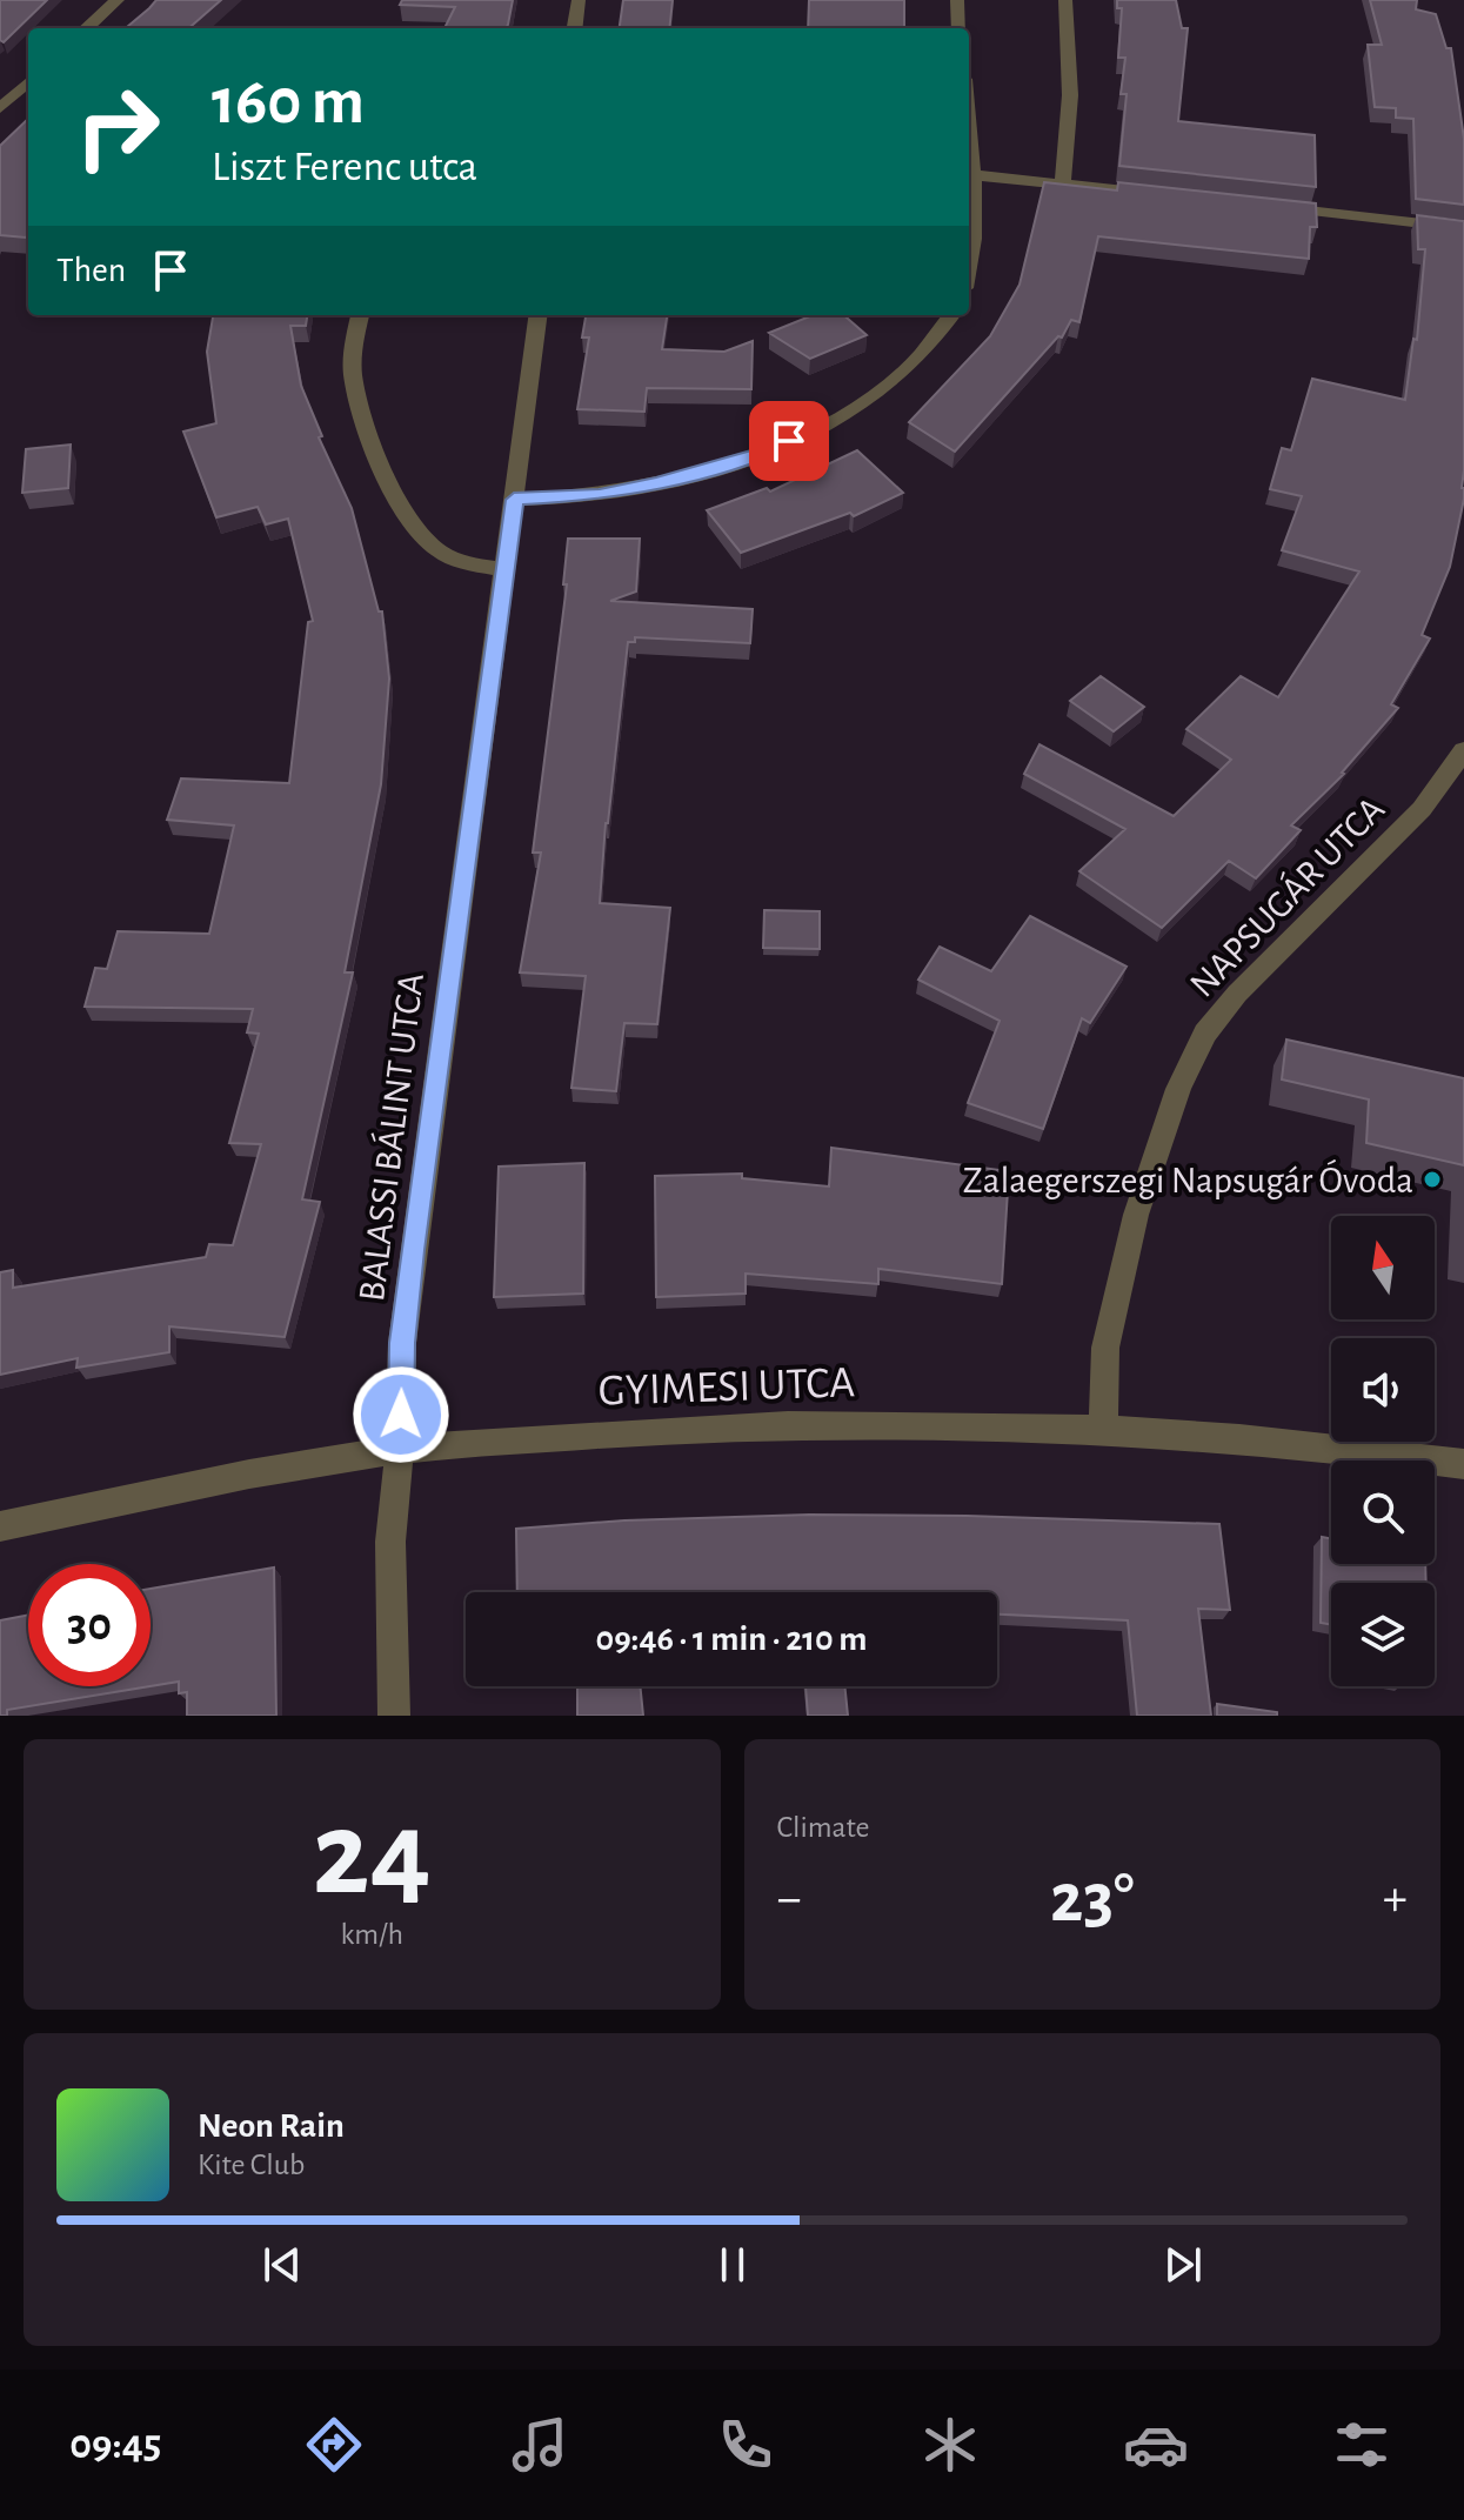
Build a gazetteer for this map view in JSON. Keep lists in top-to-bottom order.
{
  "streets": {
    "street": ["NAPSUGÁR UTCA", "BALASSI BÁLINT UTCA", "GYIMESI UTCA"]
  },
  "crossings": [
    ["NAPSUGÁR UTCA", "GYIMESI UTCA"],
    ["BALASSI BÁLINT UTCA", "GYIMESI UTCA"]
  ],
  "places": ["Zalaegerszegi Napsugár Óvoda"],
  "north": "top",
  "page": {
    "turn": ["160 m", "Liszt Ferenc utca"],
    "then": "Then",
    "limit": "30",
    "trip": "09:46 · 1 min · 210 m",
    "tile": [
      ["24", "km/h"],
      "Climate"
    ],
    "heat": ["−", "23°", "+"],
    "song": ["Neon Rain", "Kite Club"],
    "tabs": "09:45"
  }
}
